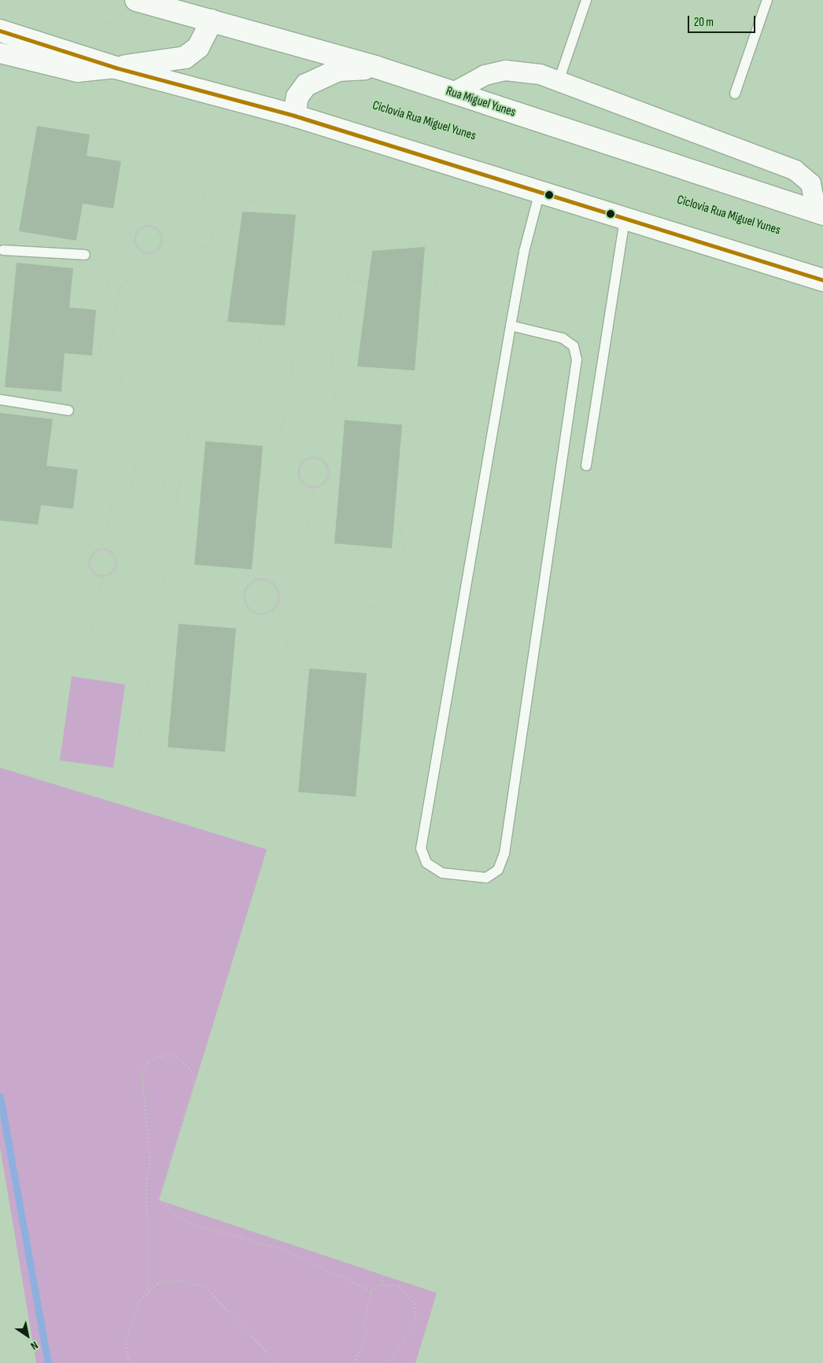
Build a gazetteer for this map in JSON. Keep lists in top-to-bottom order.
{
  "streets": {
    "main road": ["Rua Miguel Yunes"],
    "path": ["Ciclovia Rua Miguel Yunes"]
  },
  "scale_bar": "20 m",
  "north": "bottom right"
}
